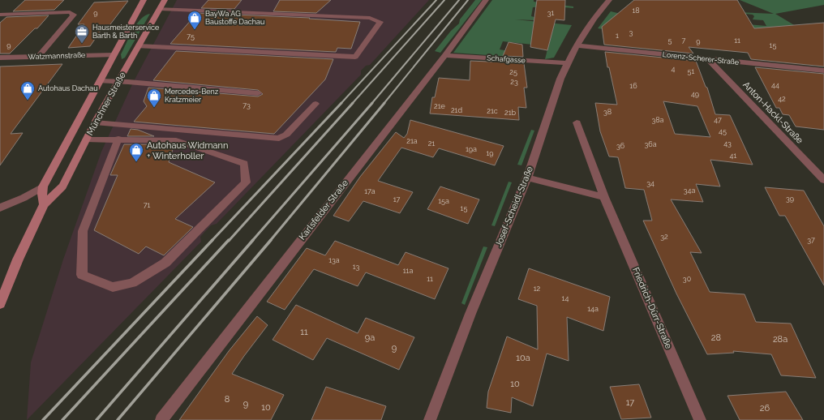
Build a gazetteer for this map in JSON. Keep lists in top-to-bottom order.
{
  "streets": {
    "main road": ["Münchner Straße"],
    "street": [
      "Watzmannstraße",
      "Lorenz-Scherer-Straße",
      "Schafgasse",
      "Anton-Hackl-Straße",
      "Josef-Scheidl-Straße",
      "Karlsfelder Straße",
      "Friedrich-Dürr-Straße"
    ]
  },
  "crossings": [
    ["Watzmannstraße", "Münchner Straße"],
    ["Lorenz-Scherer-Straße", "Anton-Hackl-Straße"],
    ["Lorenz-Scherer-Straße", "Josef-Scheidl-Straße"],
    ["Schafgasse", "Josef-Scheidl-Straße"],
    ["Schafgasse", "Karlsfelder Straße"]
  ],
  "places": {
    "shop": [
      "BayWa AG Baustoffe Dachau",
      "Autohaus Dachau",
      "Mercedes-Benz Kratzmeier",
      "Autohaus Widmann + Winterholler"
    ],
    "office": ["Hausmeisterservice Barth & Barth"]
  },
  "house_numbers": [
    "18",
    "9",
    "31",
    "3",
    "1",
    "75",
    "5",
    "7",
    "11",
    "9",
    "9",
    "15",
    "4",
    "51",
    "25",
    "23",
    "44",
    "16",
    "49",
    "42",
    "73",
    "21e",
    "21d",
    "21c",
    "38",
    "21b",
    "38a",
    "47",
    "45",
    "21a",
    "21",
    "43",
    "36a",
    "36",
    "19a",
    "19",
    "41",
    "34",
    "34a",
    "17a",
    "39",
    "17",
    "15a",
    "71",
    "15",
    "32",
    "37",
    "13a",
    "13",
    "11a",
    "11",
    "30",
    "12",
    "14",
    "14a",
    "11",
    "9a",
    "28",
    "28a",
    "9",
    "10a",
    "10",
    "8",
    "17",
    "9",
    "10",
    "26"
  ]
}
